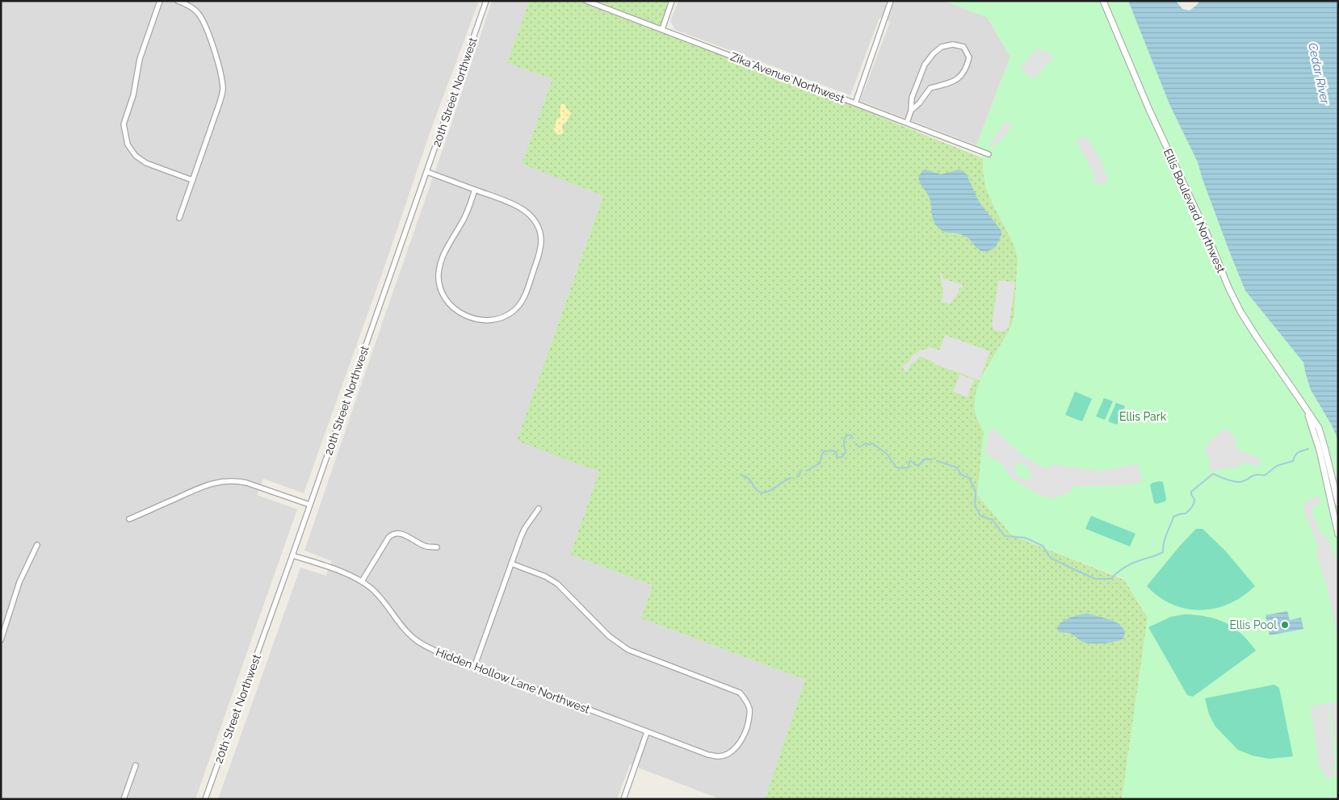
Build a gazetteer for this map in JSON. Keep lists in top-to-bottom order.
{
  "streets": {
    "street": [
      "Zika Avenue Northwest",
      "20th Street Northwest",
      "Ellis Boulevard Northwest",
      "Hidden Hollow Lane Northwest"
    ]
  },
  "crossings": [
    ["20th Street Northwest", "Hidden Hollow Lane Northwest"]
  ],
  "water": ["Cedar River"],
  "parks": ["Ellis Park"],
  "places": ["Ellis Pool"]
}
